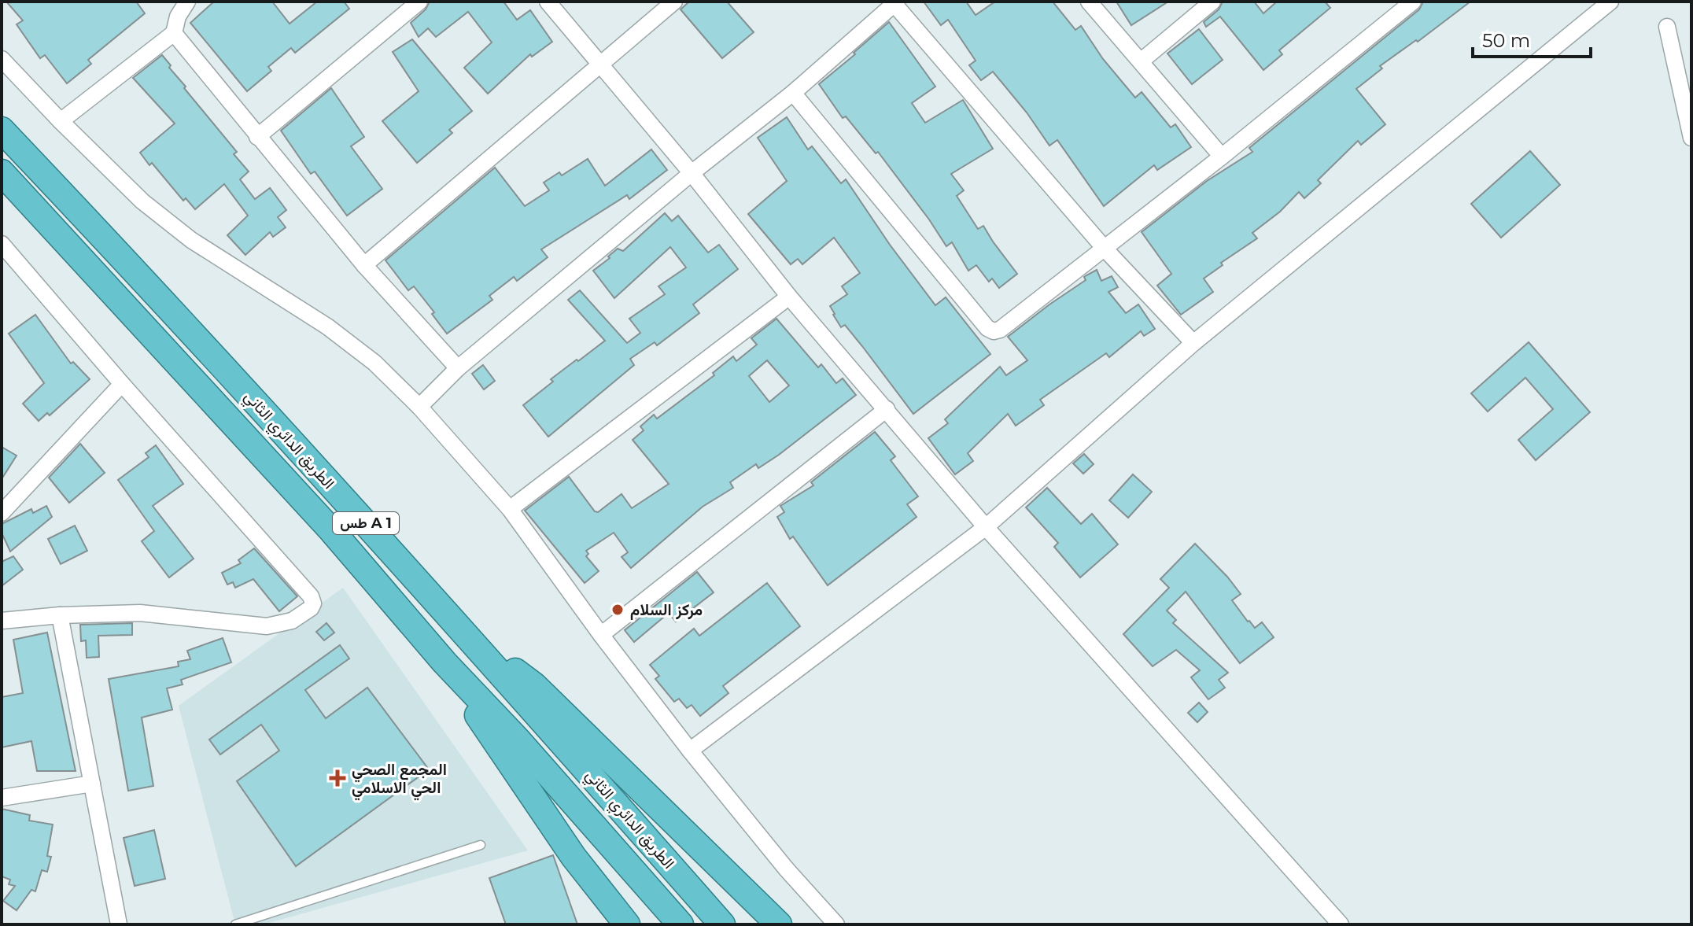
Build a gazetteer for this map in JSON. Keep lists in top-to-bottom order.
{
  "streets": {
    "highway": ["الطريق الدائري الثاني", "طس A 1"]
  },
  "places": {
    "other": ["مركز السلام"],
    "health": ["المجمع الصحي الحي الاسلامي"]
  },
  "scale_bar": "50 m"
}
